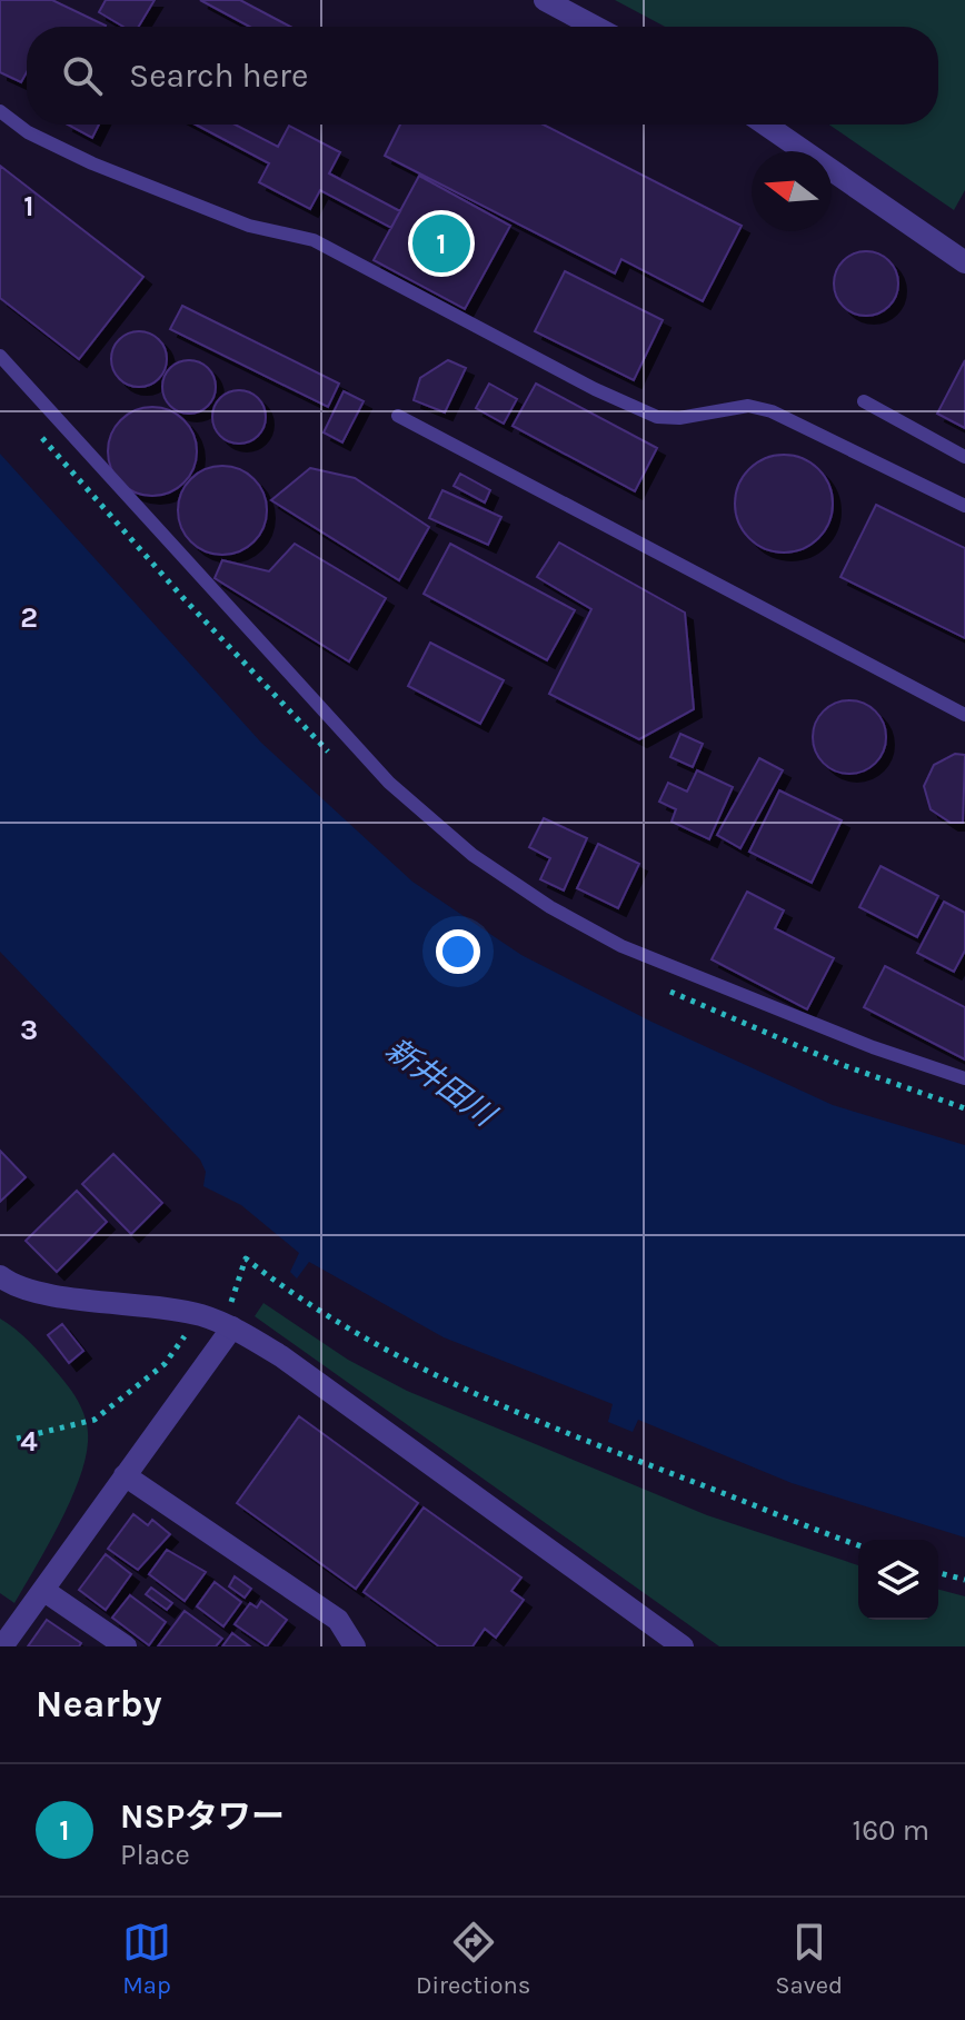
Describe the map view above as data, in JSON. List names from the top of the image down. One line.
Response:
{"water":["新井田川"],"north":"left","page":{"search":"Search here","pins":"1","heading":"Nearby","list":[{"mark":"1","name":"NSPタワー","note":"Place","value":"160 m"}],"nav":["Map","Directions","Saved"]},"grid":{"rows":["1","2","3","4"]}}
